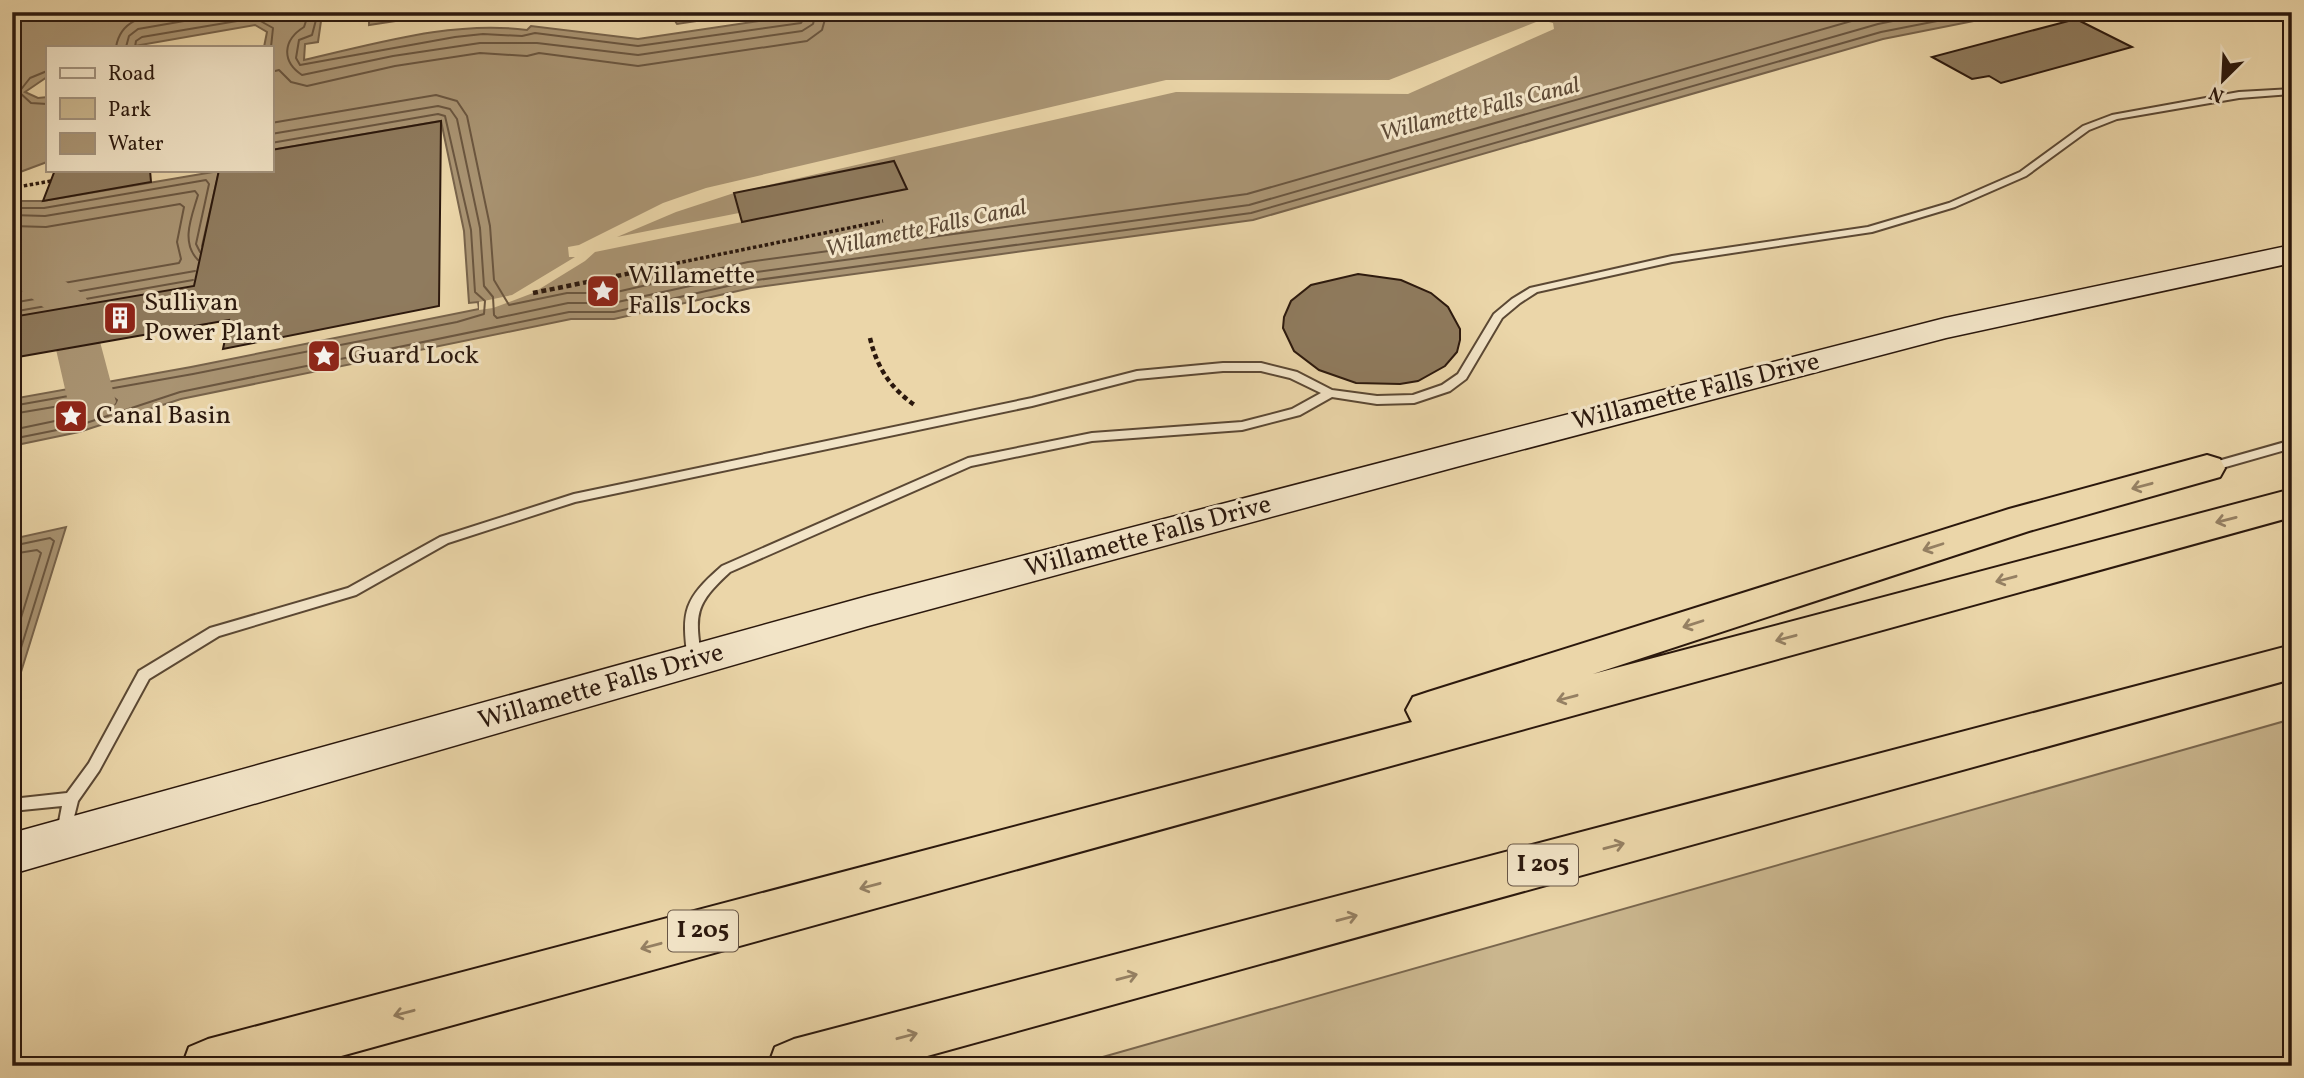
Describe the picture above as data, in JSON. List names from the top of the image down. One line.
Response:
{"streets":{"highway":["I 205"],"street":["Willamette Falls Drive"]},"water":["Willamette Falls Canal"],"places":{"place":["Willamette Falls Locks","Guard Lock","Canal Basin"],"building":["Sullivan Power Plant"]},"legend":["Road","Park","Water"],"north":"bottom left"}
